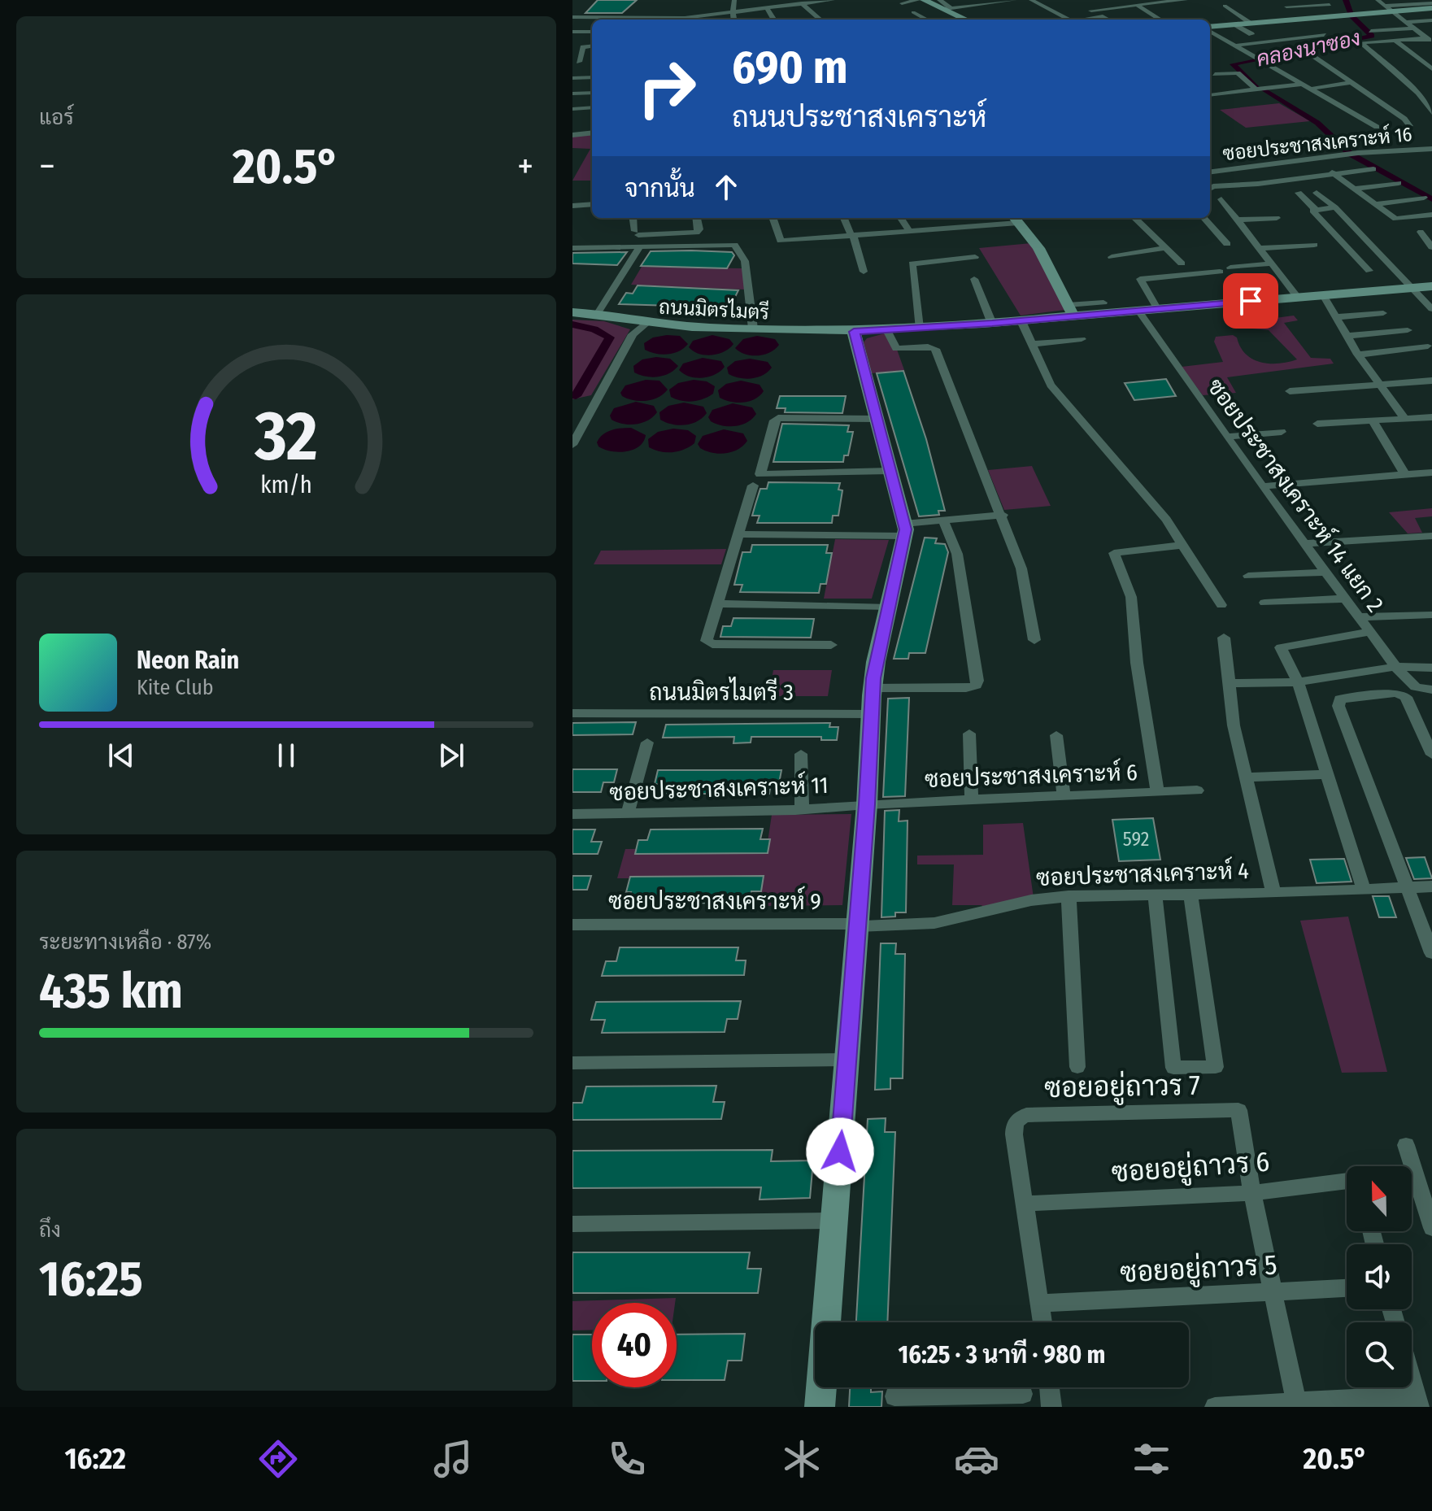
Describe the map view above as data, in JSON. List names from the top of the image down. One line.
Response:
{"streets":{"street":["ซอยประชาสงเคราะห์ 16","ถนนมิตรไมตรี","ซอยประชาสงเคราะห์ 14 แยก 2","ถนนมิตรไมตรี 3","ซอยประชาสงเคราะห์ 6","ซอยประชาสงเคราะห์ 11","ซอยประชาสงเคราะห์ 4","ซอยประชาสงเคราะห์ 9","ซอยอยู่ถาวร 7","ซอยอยู่ถาวร 6","ซอยอยู่ถาวร 5"]},"crossings":[["ถนนมิตรไมตรี","ซอยประชาสงเคราะห์ 14 แยก 2"],["ซอยประชาสงเคราะห์ 6","ซอยประชาสงเคราะห์ 11"],["ซอยประชาสงเคราะห์ 4","ซอยประชาสงเคราะห์ 9"],["ซอยอยู่ถาวร 7","ซอยอยู่ถาวร 6"]],"water":["คลองนาซอง"],"house_numbers":["592"],"north":"top","page":{"tile":["แอร์",["ระยะทางเหลือ · 87%","435 km"],["ถึง","16:25"]],"turn":["690 m","ถนนประชาสงเคราะห์"],"heat":["−","20.5°","+"],"then":"จากนั้น","song":["Neon Rain","Kite Club"],"limit":"40","trip":"16:25 · 3 นาที · 980 m","tabs":["16:22","20.5°"],"gauge":["32","km/h"]}}
